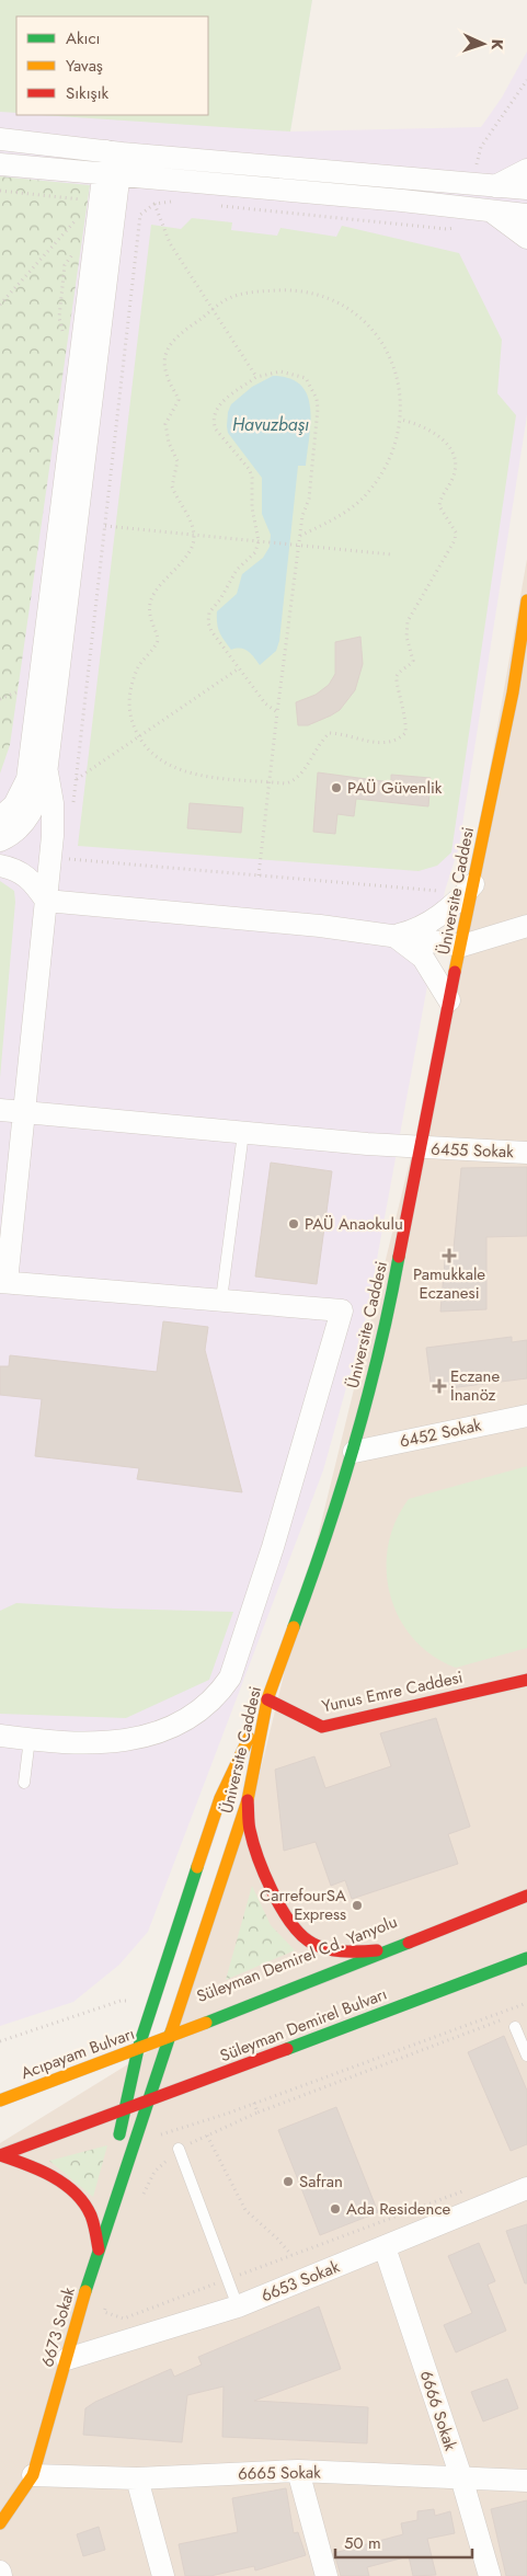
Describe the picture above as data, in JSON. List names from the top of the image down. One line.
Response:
{"streets":{"main road":["Üniversite Caddesi","Yunus Emre Caddesi","Süleyman Demirel Bulvarı","Acıpayam Bulvarı","6673 Sokak"],"street":["6455 Sokak","6452 Sokak","6653 Sokak","6666 Sokak","6665 Sokak"]},"crossings":[["Üniversite Caddesi","6455 Sokak"],["Üniversite Caddesi","6452 Sokak"],["Üniversite Caddesi","Yunus Emre Caddesi"],["Üniversite Caddesi","Süleyman Demirel Bulvarı"],["Üniversite Caddesi","Acıpayam Bulvarı"],["Üniversite Caddesi","6673 Sokak"],["Süleyman Demirel Bulvarı","6673 Sokak"],["6653 Sokak","6673 Sokak"],["6653 Sokak","6666 Sokak"],["6673 Sokak","6665 Sokak"],["6666 Sokak","6665 Sokak"]],"water":["Havuzbaşı"],"places":{"other":["PAÜ Güvenlik","PAÜ Anaokulu","CarrefourSA Express","Safran","Ada Residence"],"health":["Pamukkale Eczanesi","Eczane İnanöz"]},"legend":["Akıcı","Yavaş","Sıkışık"],"scale_bar":"50 m","north":"right"}
